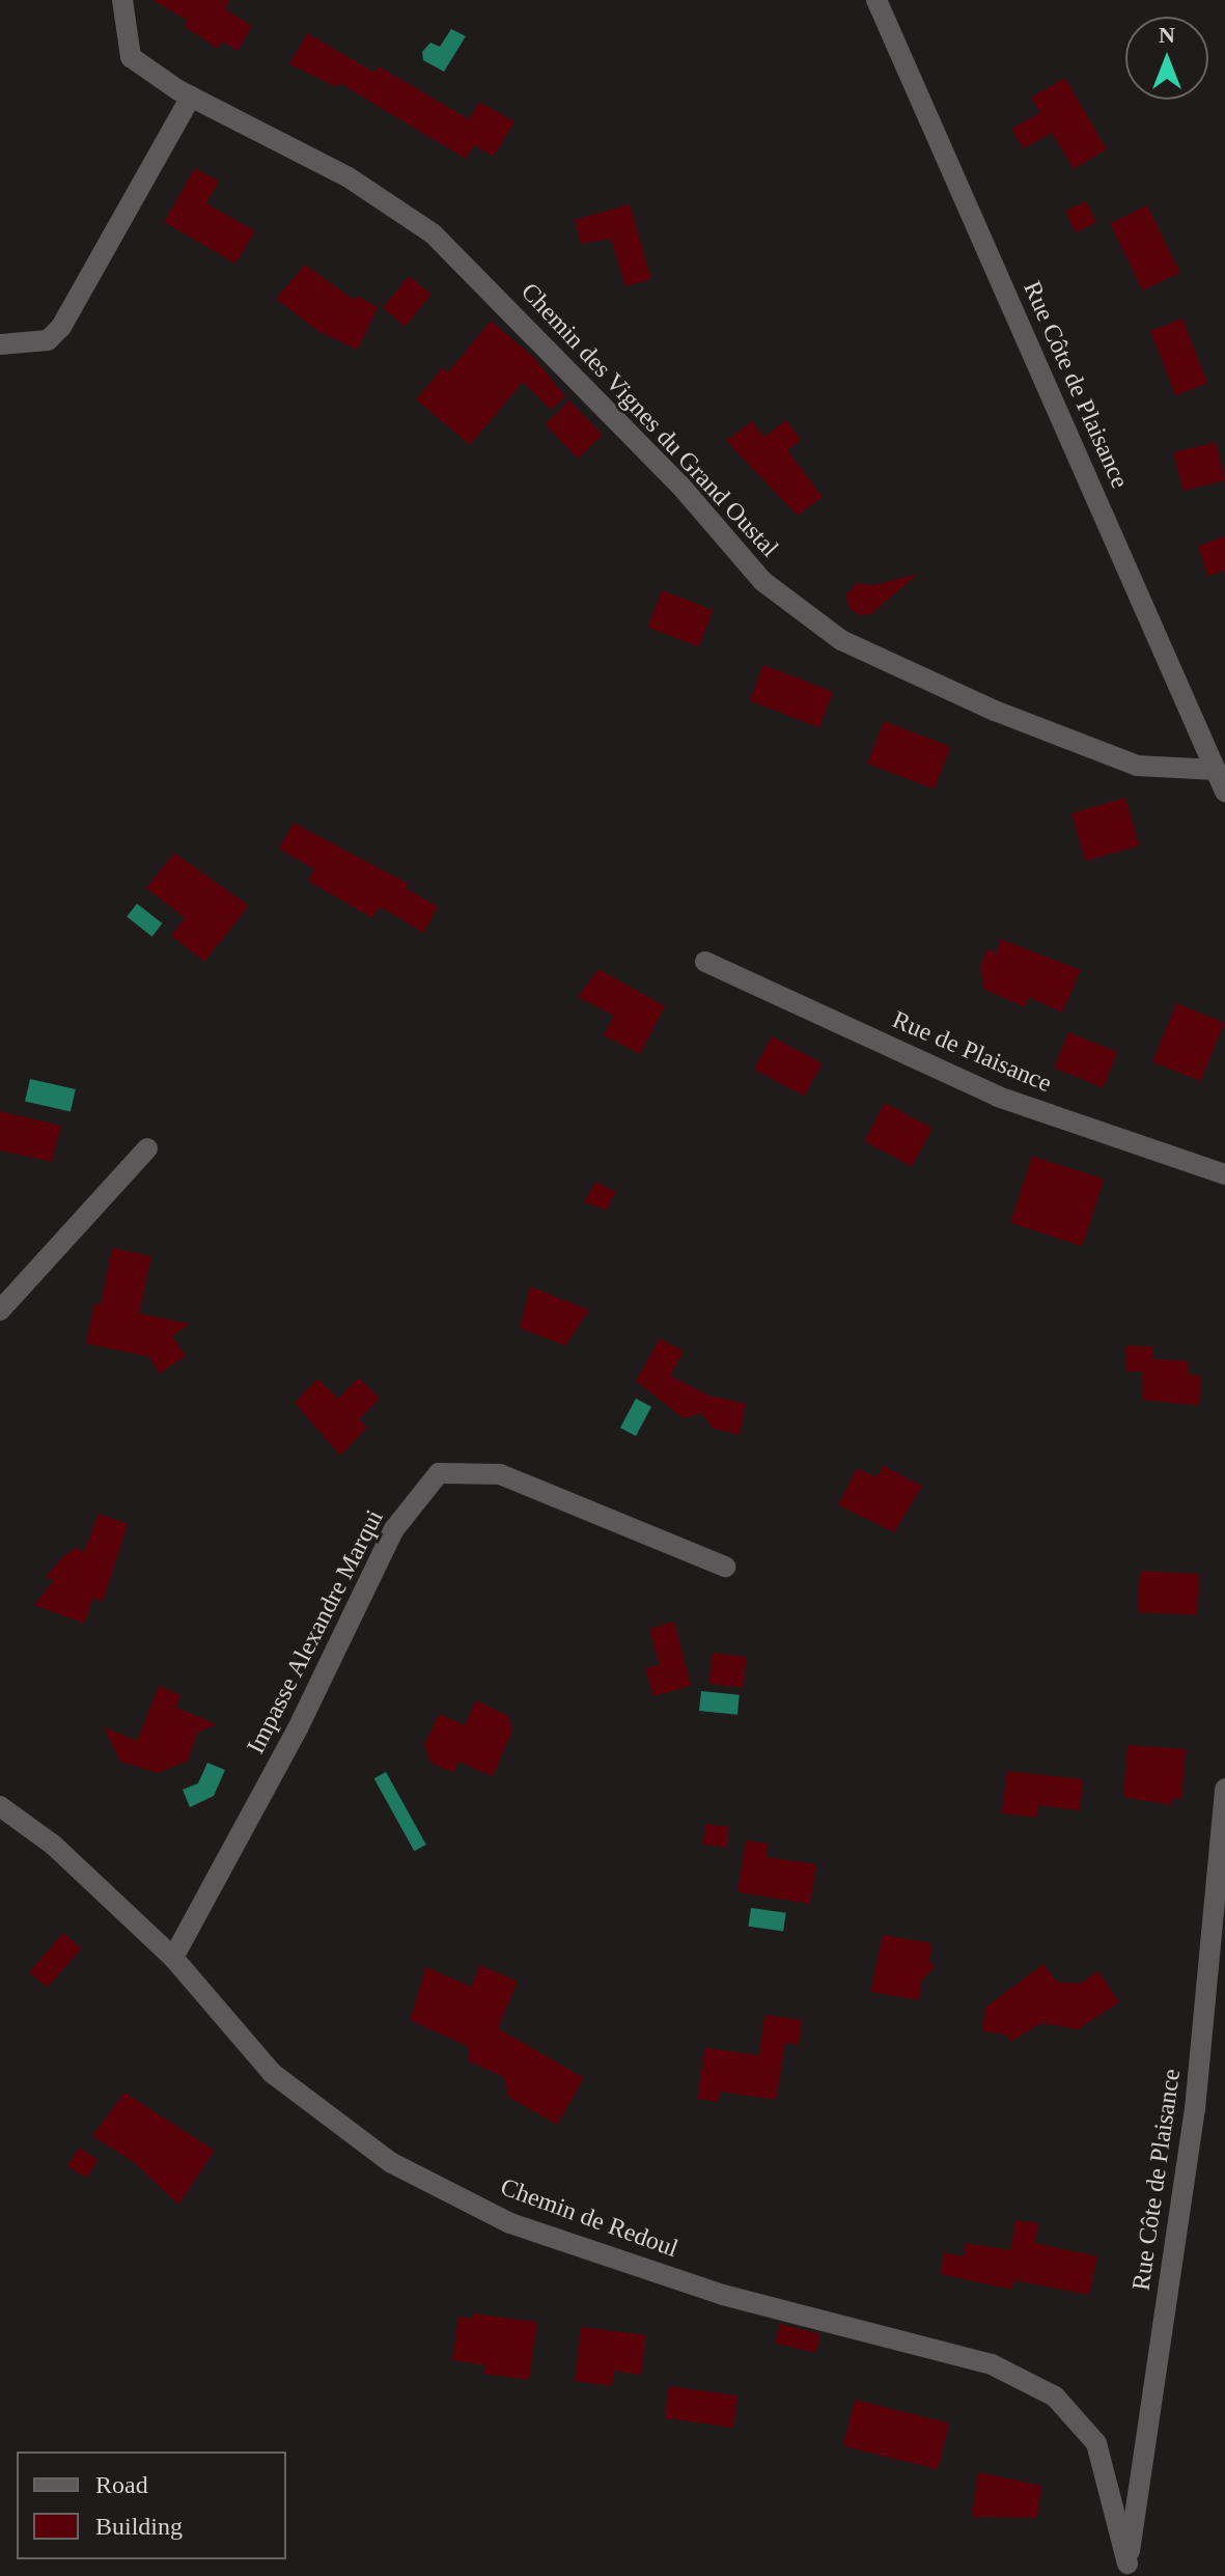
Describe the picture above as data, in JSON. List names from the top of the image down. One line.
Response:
{"streets":{"street":["Rue Côte de Plaisance","Chemin des Vignes du Grand Oustal","Rue de Plaisance","Impasse Alexandre Marqui","Chemin de Redoul"]},"crossings":[["Rue Côte de Plaisance","Chemin des Vignes du Grand Oustal"],["Rue Côte de Plaisance","Chemin de Redoul"],["Impasse Alexandre Marqui","Chemin de Redoul"]],"legend":["Road","Building"],"north":"top"}
